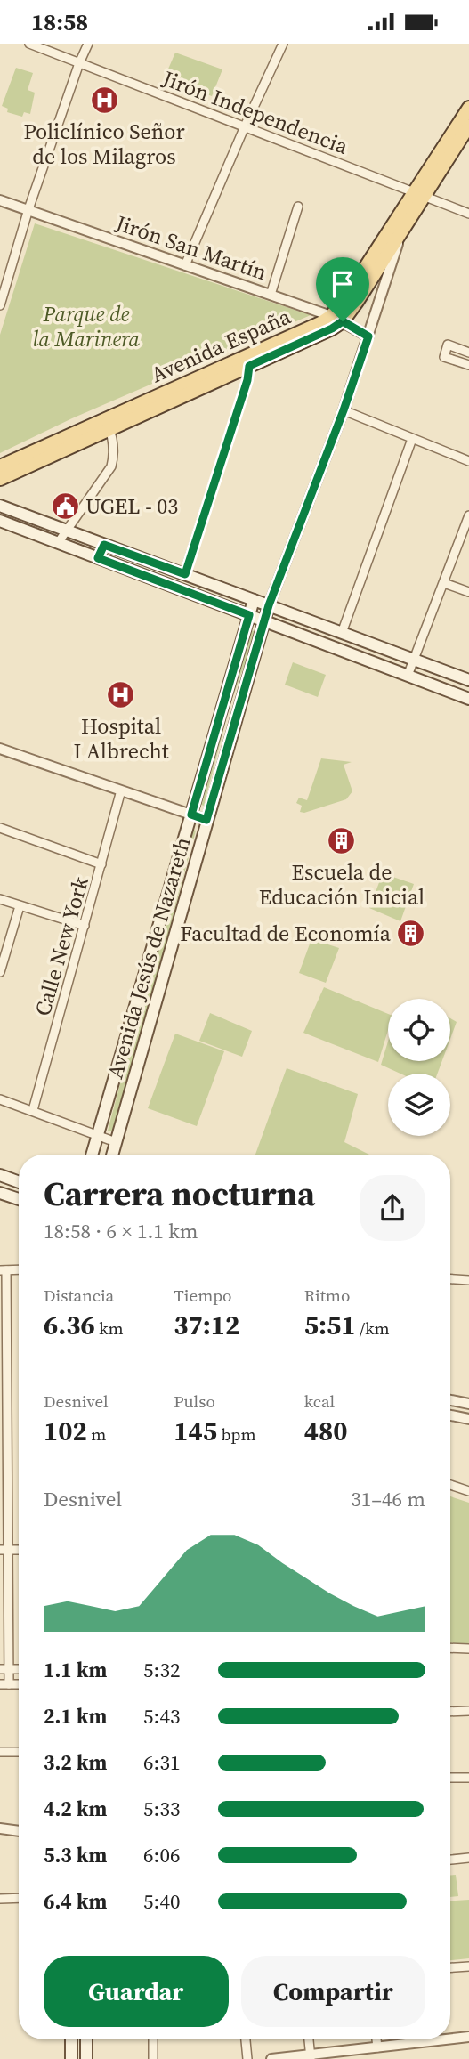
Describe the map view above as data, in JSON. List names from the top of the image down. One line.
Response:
{"streets":{"main road":["Avenida España","Avenida Jesús de Nazareth"],"street":["Jirón Independencia","Jirón San Martín","Calle New York"]},"crossings":[["Jirón Independencia","Avenida España"],["Jirón San Martín","Avenida España"],["Jirón San Martín","Avenida Jesús de Nazareth"],["Avenida España","Avenida Jesús de Nazareth"]],"parks":["Parque de la Marinera"],"places":{"hospital":["Policlínico Señor de los Milagros","Hospital I Albrecht"],"public building":["UGEL - 03"],"building":["Escuela de Educación Inicial","Facultad de Economía"]},"page":{"status":"18:58","heading":["Carrera nocturna","18:58 · 6 × 1.1 km"],"stats":[["Distancia","6.36 km"],["Tiempo","37:12"],["Ritmo","5:51 /km"],["Desnivel","102 m"],["Pulso","145 bpm"],["kcal","480"]],"chart":["Desnivel","31–46 m"],"list":[{"name":"1.1 km","note":"5:32"},{"name":"2.1 km","note":"5:43"},{"name":"3.2 km","note":"6:31"},{"name":"4.2 km","note":"5:33"},{"name":"5.3 km","note":"6:06"},{"name":"6.4 km","note":"5:40"}],"buttons":["Guardar","Compartir"]}}
